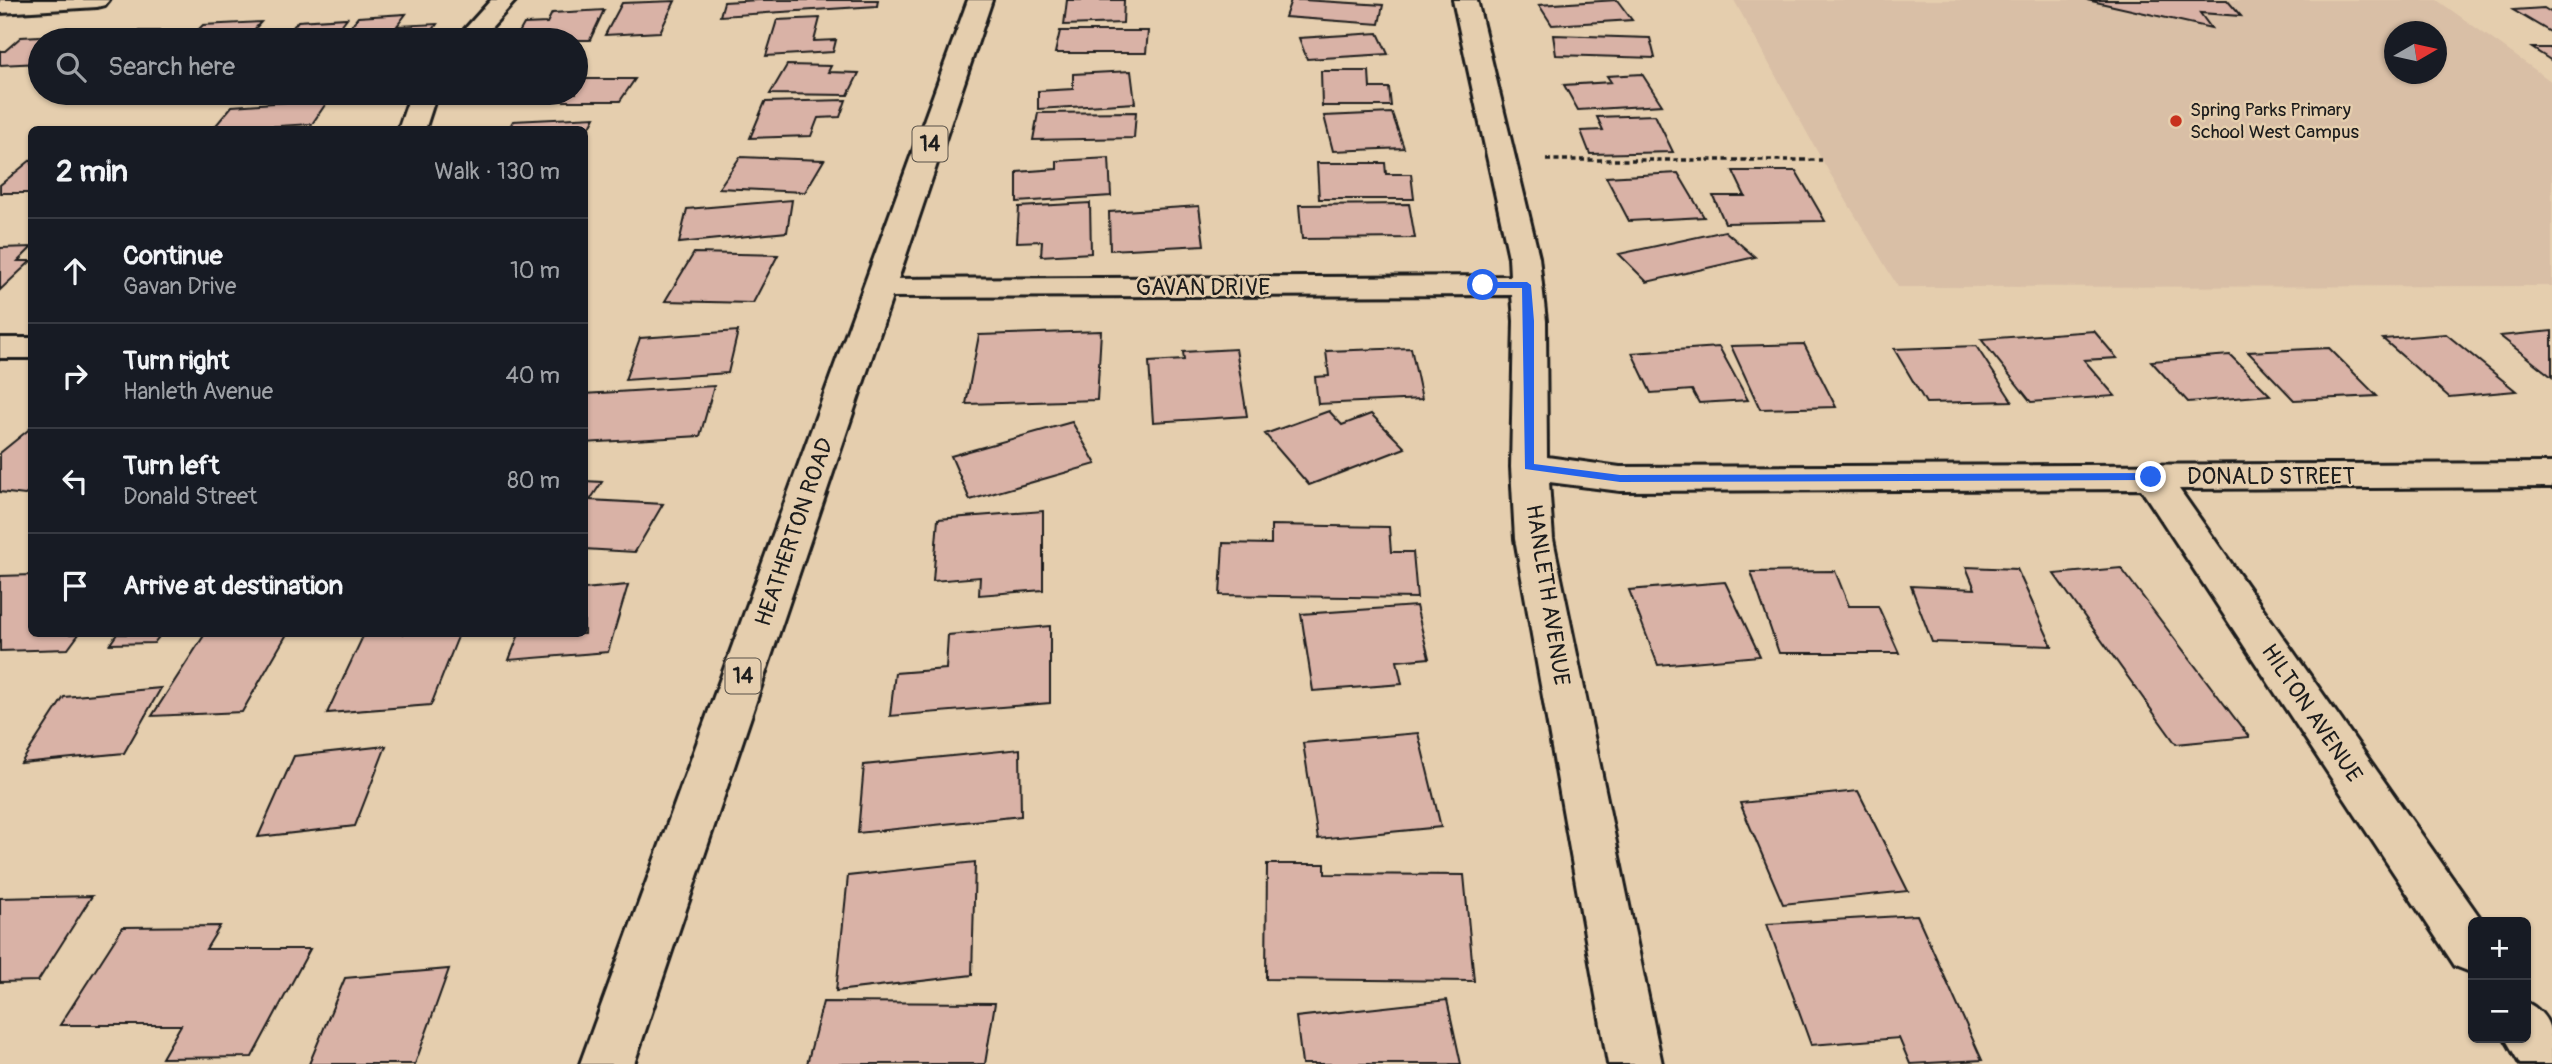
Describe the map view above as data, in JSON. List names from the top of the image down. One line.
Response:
{"streets":{"street":["14","GAVAN DRIVE","DONALD STREET","HEATHERTON ROAD","HANLETH AVENUE","HILTON AVENUE"]},"crossings":[["GAVAN DRIVE","HEATHERTON ROAD"],["GAVAN DRIVE","HANLETH AVENUE"],["DONALD STREET","HANLETH AVENUE"],["DONALD STREET","HILTON AVENUE"]],"places":["Spring Parks Primary School West Campus"],"north":"right","page":{"search":"Search here","heading":["2 min","Walk · 130 m"],"list":[["Continue","Gavan Drive","10 m"],["Turn right","Hanleth Avenue","40 m"],["Turn left","Donald Street","80 m"],"Arrive at destination"],"map_buttons":["+","−"]}}
